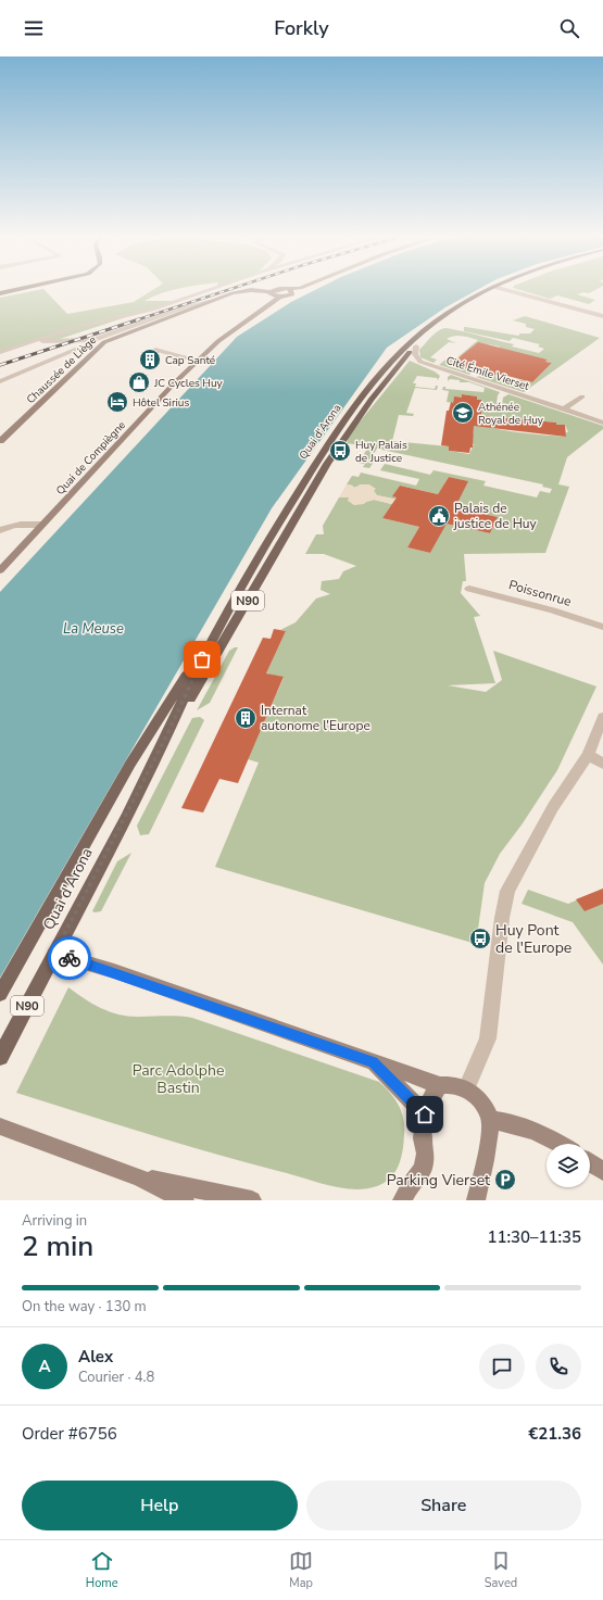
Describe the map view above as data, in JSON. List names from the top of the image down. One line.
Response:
{"streets":{"main road":["Chaussée de Liège","Quai d'Arona","Quai de Compiègne","N90"],"street":["Cité Émile Vierset","Poissonrue"]},"crossings":[["Cité Émile Vierset","Quai d'Arona"]],"water":["La Meuse"],"parks":["Parc Adolphe Bastin"],"places":{"building":["Cap Santé","Internat autonome l'Europe"],"shop":["JC Cycles Huy"],"hotel":["Hôtel Sirius"],"school or university":["Athénée Royal de Huy"],"bus stop":["Huy Palais de Justice","Huy Pont de l'Europe"],"public building":["Palais de justice de Huy"],"parking":["Parking Vierset"]},"page":{"header":"Forkly","heading":["2 min","Arriving in","11:30–11:35"],"panel":["Alex","Courier · 4.8","Order #6756","€21.36"],"bar":"On the way · 130 m","round":"A","buttons":["Help","Share"],"tabs":["Home","Map","Saved"]}}
